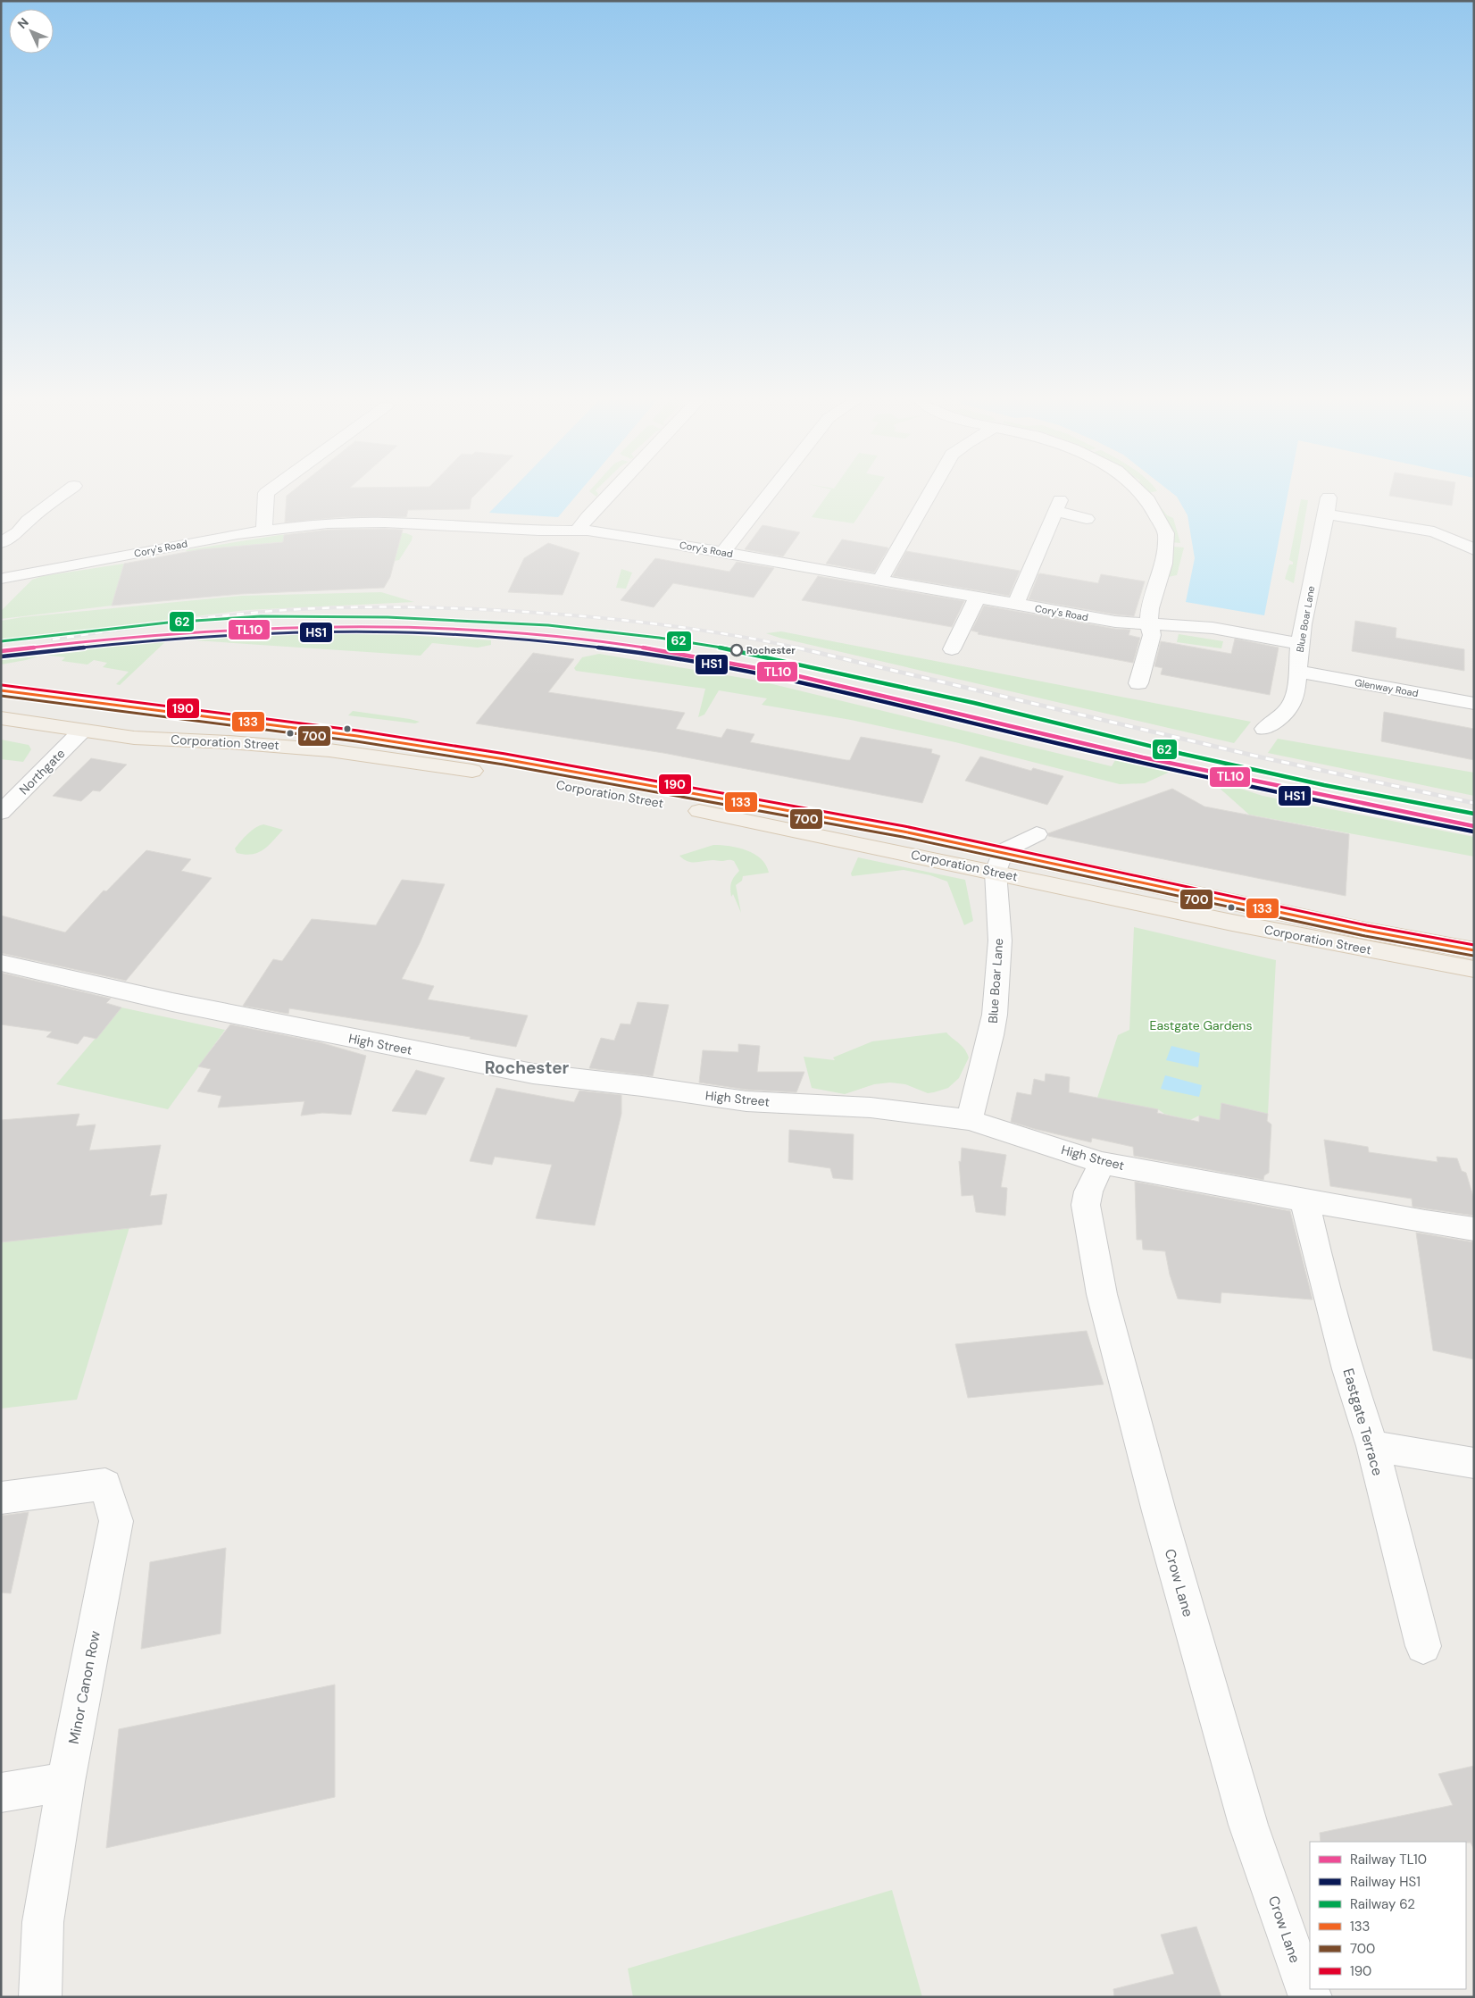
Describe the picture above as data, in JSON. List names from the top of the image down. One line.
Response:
{"streets":{"main road":["Corporation Street"],"street":["Cory's Road","Blue Boar Lane","Glenway Road","Northgate","High Street","Eastgate Terrace","Crow Lane","Minor Canon Row"]},"crossings":[["Cory's Road","Blue Boar Lane"],["Blue Boar Lane","Glenway Road"],["Blue Boar Lane","Corporation Street"],["Blue Boar Lane","High Street"],["Corporation Street","Northgate"],["High Street","Eastgate Terrace"],["High Street","Crow Lane"]],"districts":["Rochester"],"parks":["Eastgate Gardens"],"places":["Rochester"],"lines":["rail line 62","rail line TL10","rail line HS1","transit line 190","transit line 133","transit line 700"],"legend":["Railway TL10","Railway HS1","Railway 62","133","700","190"],"north":"top left"}
